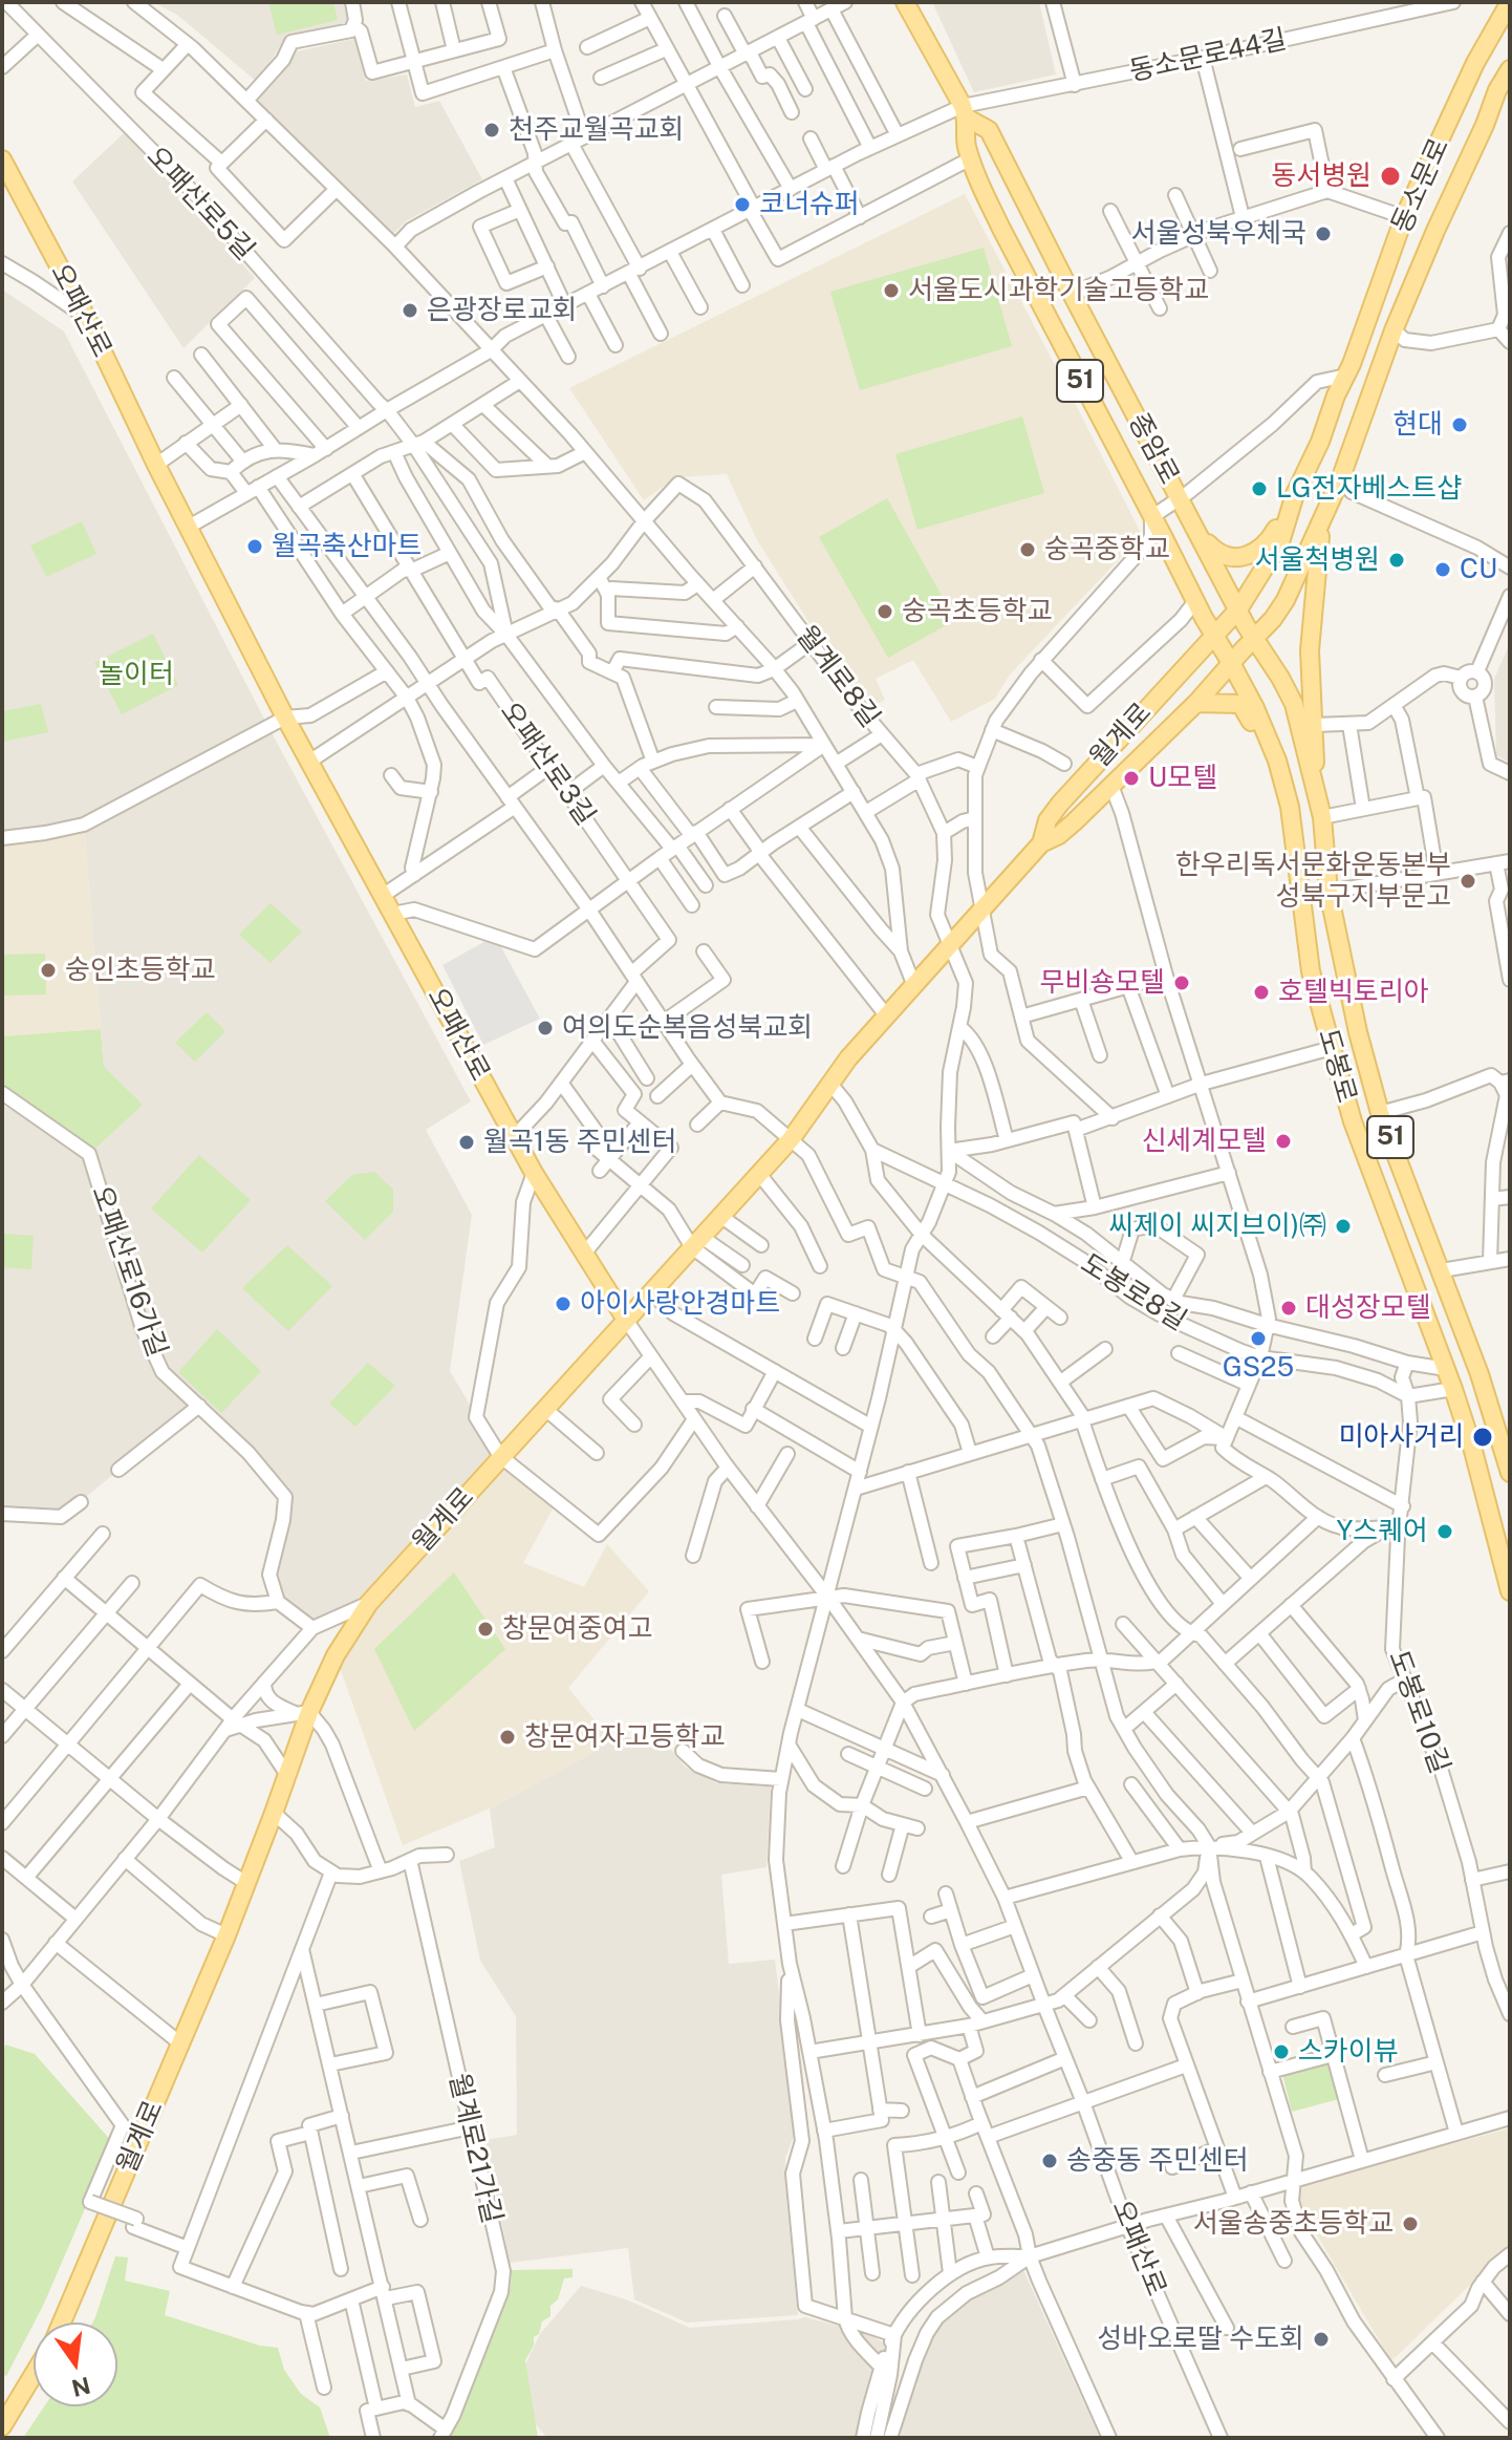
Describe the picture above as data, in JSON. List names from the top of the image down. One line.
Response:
{"streets":{"main road":["동소문로","오패산로","51","종암로","월계로","도봉로"],"street":["동소문로44길","오패산로5길","월계로8길","오패산로3길","오패산로16가길","도봉로8길","도봉로10길","월계로21가길"]},"crossings":[["동소문로44길","오패산로5길"],["동소문로44길","오패산로"],["동소문로44길","종암로"],["동소문로","종암로"],["동소문로","월계로"],["동소문로","도봉로"],["오패산로","월계로8길"],["오패산로","월계로"],["종암로","월계로"],["종암로","도봉로"],["월계로8길","월계로"],["월계로8길","도봉로8길"],["월계로","도봉로"],["도봉로8길","도봉로10길"]],"parks":["놀이터"],"places":["천주교월곡교회","동서병원","코너슈퍼","서울성북우체국","서울도시과학기술고등학교","은광장로교회","현대","LG전자베스트샵","월곡축산마트","숭곡중학교","서울척병원","CU","숭곡초등학교","U모텔","한우리독서문화운동본부 성북구지부문고","숭인초등학교","무비숑모텔","호텔빅토리아","여의도순복음성북교회","신세계모텔","월곡1동 주민센터","씨제이 씨지브이)㈜","아이사랑안경마트","대성장모텔","GS25","미아사거리","Y스퀘어","창문여중여고","창문여자고등학교","스카이뷰","송중동 주민센터","서울송중초등학교","성바오로딸 수도회"],"north":"bottom"}
